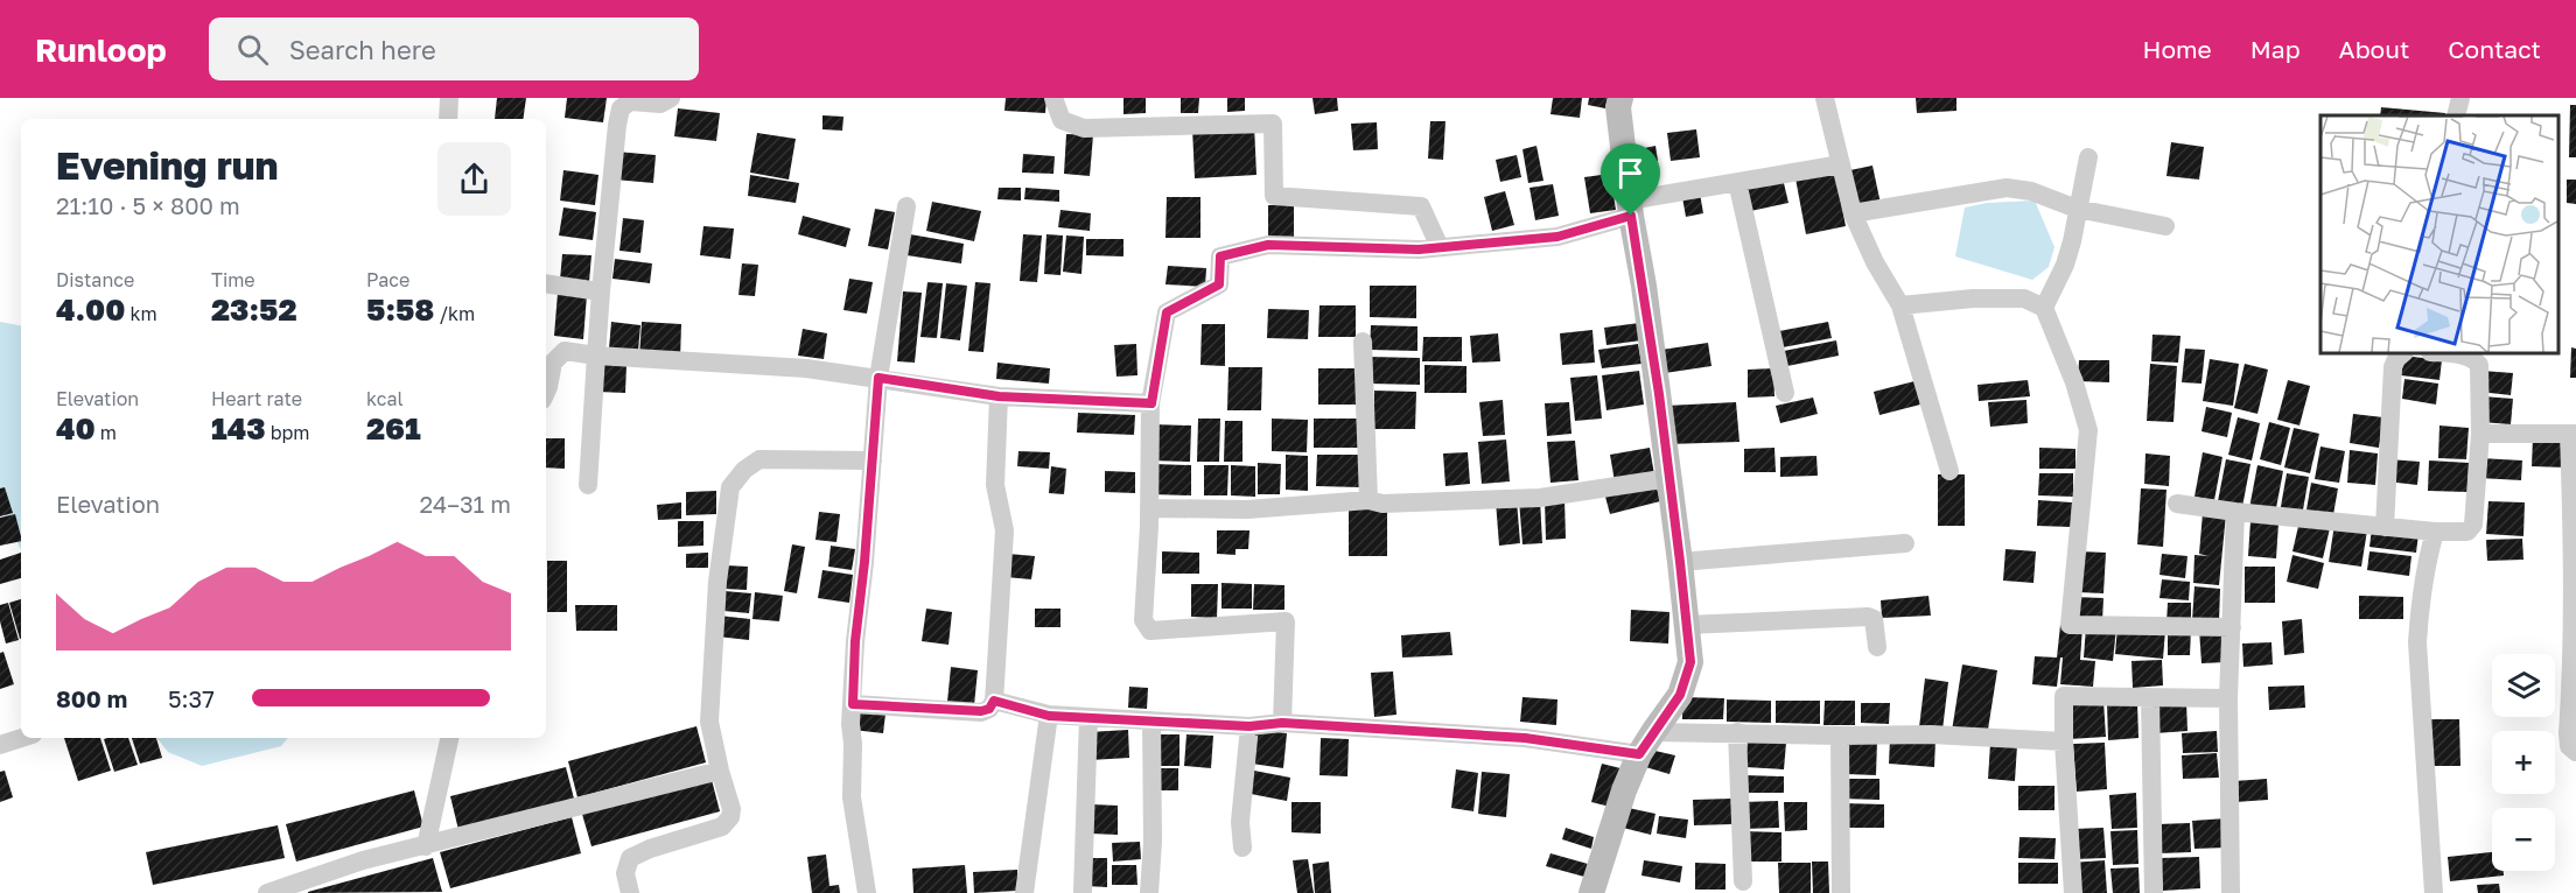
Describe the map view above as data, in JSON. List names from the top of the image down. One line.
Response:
{"page":{"header":"Runloop","search":"Search here","nav":["Home","Map","About","Contact"],"heading":["Evening run","21:10 · 5 × 800 m"],"stats":[["Distance","4.00 km"],["Time","23:52"],["Pace","5:58 /km"],["Elevation","40 m"],["Heart rate","143 bpm"],["kcal","261"]],"chart":["Elevation","24–31 m"],"map_buttons":["+","−"],"list":[{"name":"800 m","note":"5:37"}]}}
